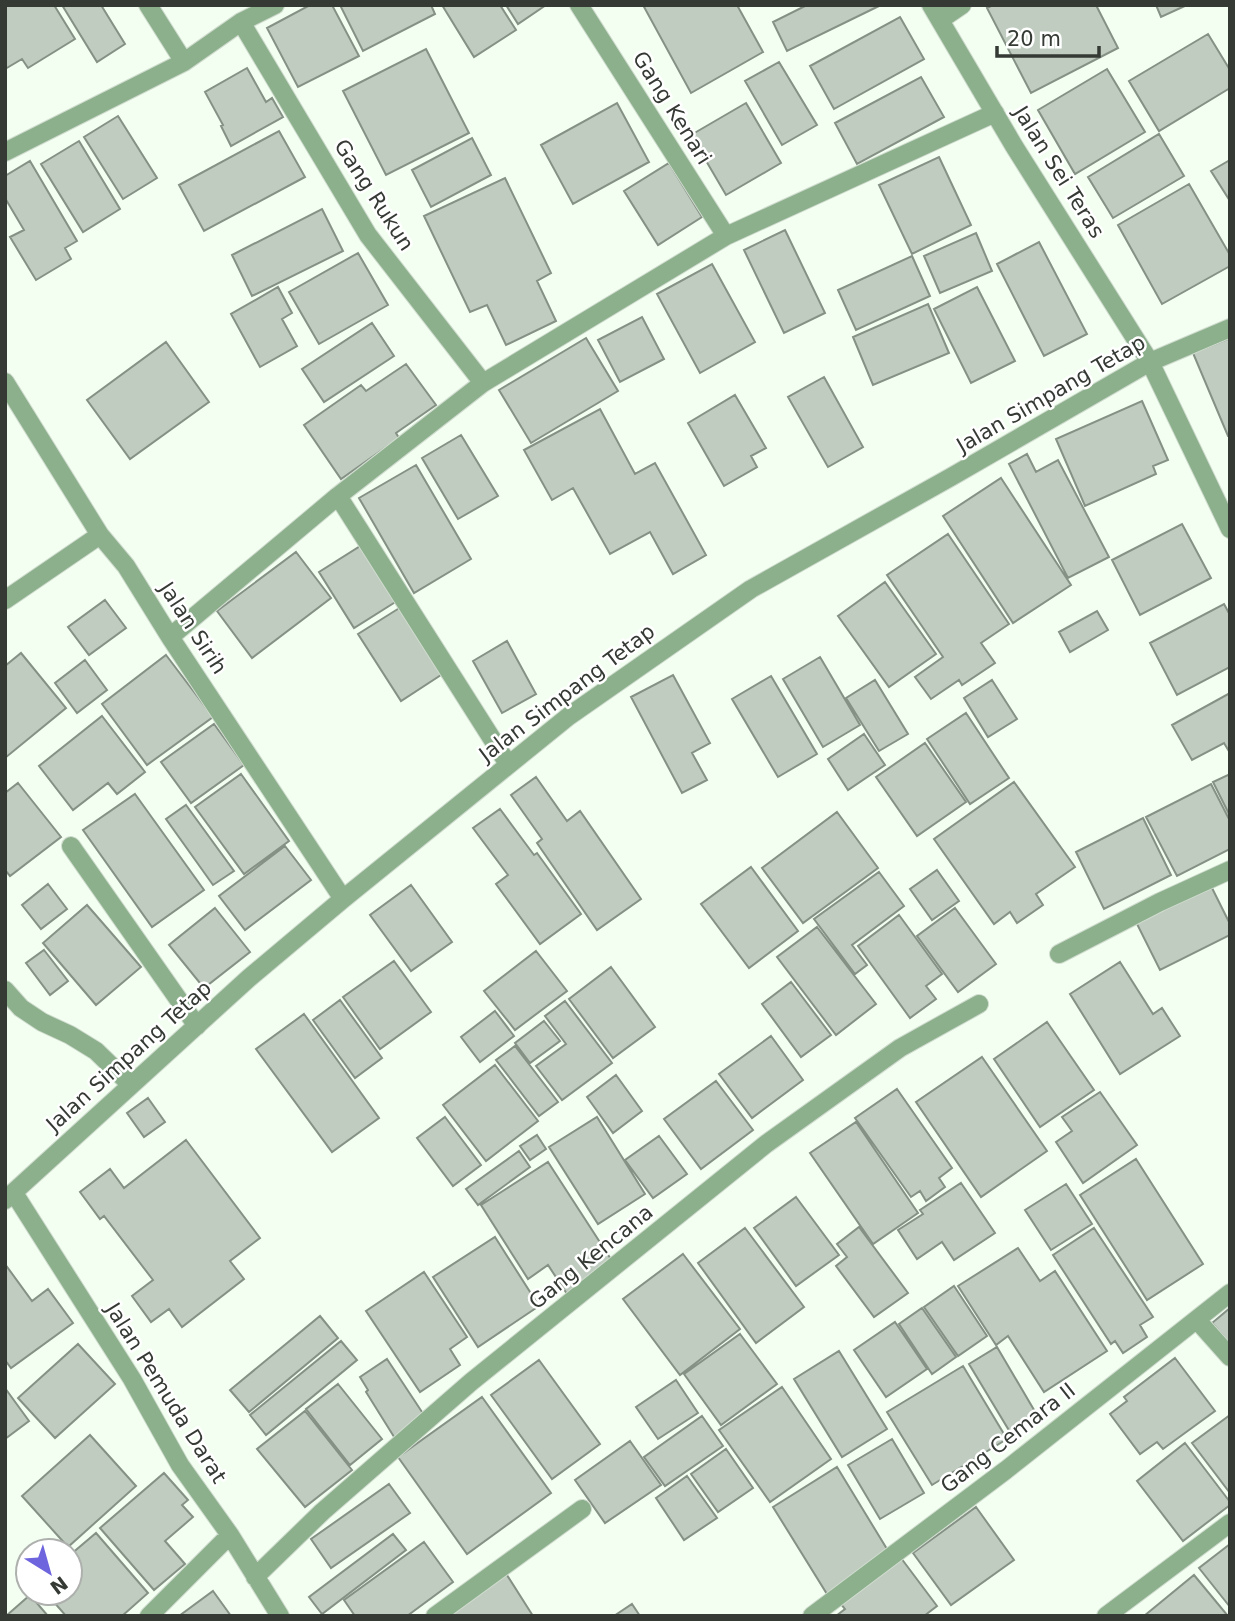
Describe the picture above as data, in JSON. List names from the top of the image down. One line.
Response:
{"streets":{"street":["Gang Kenari","Jalan Sei Teras","Gang Rukun","Jalan Simpang Tetap","Jalan Sirih","Gang Kencana","Jalan Pemuda Darat","Gang Cemara II"]},"crossings":[["Jalan Sei Teras","Jalan Simpang Tetap"],["Jalan Simpang Tetap","Jalan Sirih"],["Jalan Simpang Tetap","Jalan Pemuda Darat"],["Gang Kencana","Jalan Pemuda Darat"]],"scale_bar":"20 m","north":"bottom right"}
